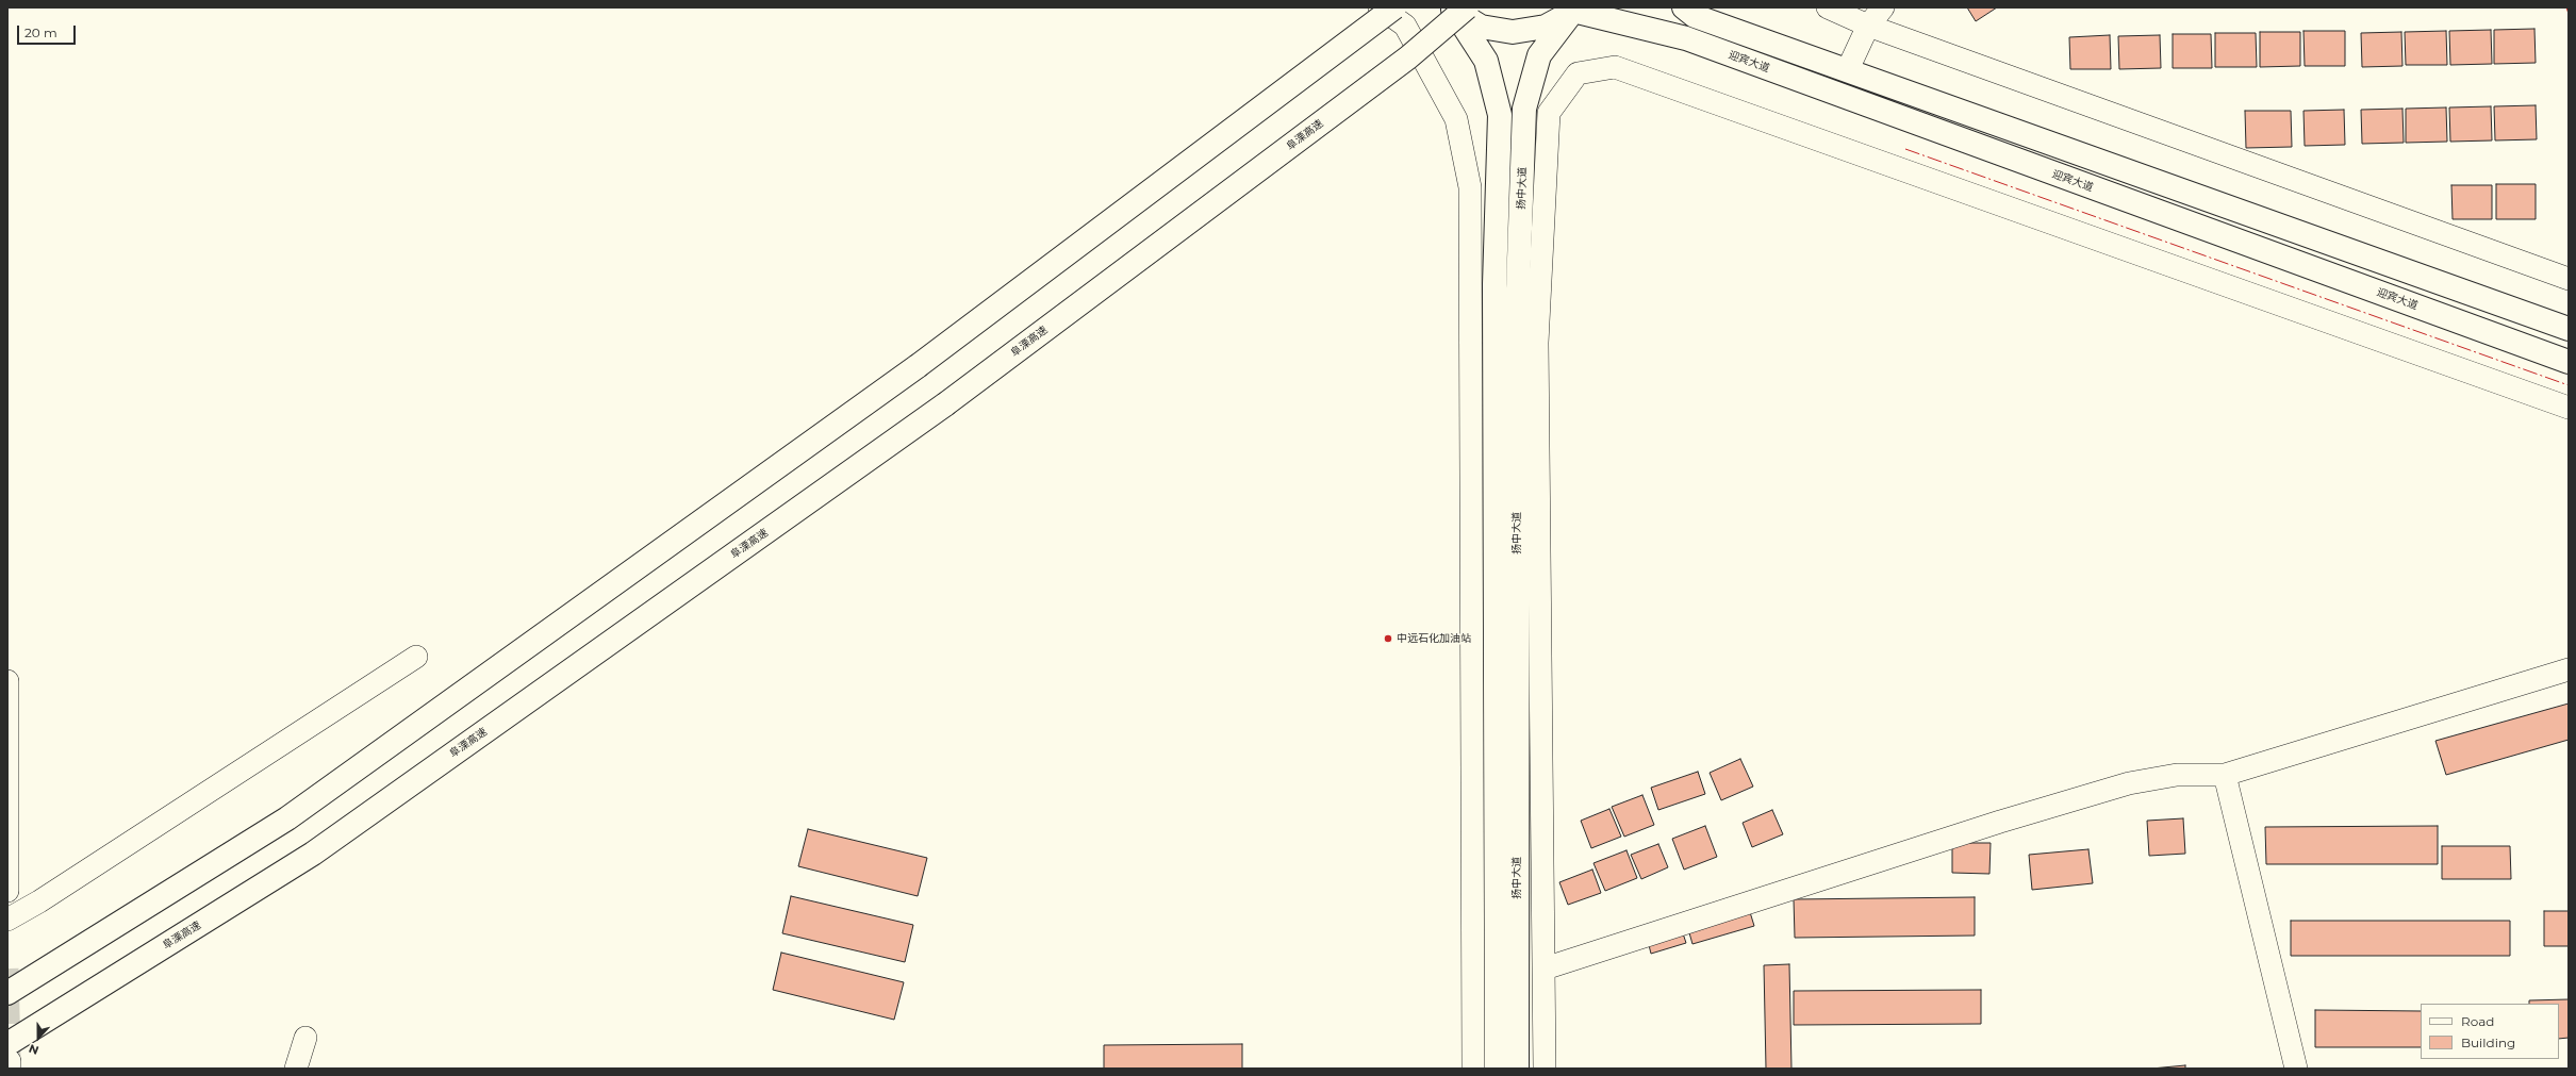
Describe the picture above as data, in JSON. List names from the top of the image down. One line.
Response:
{"streets":{"main road":["迎宾大道","阜溧高速","扬中大道"]},"crossings":[["迎宾大道","扬中大道"],["阜溧高速","扬中大道"]],"places":["中远石化加油站"],"legend":["Road","Building"],"scale_bar":"20 m","north":"bottom"}
